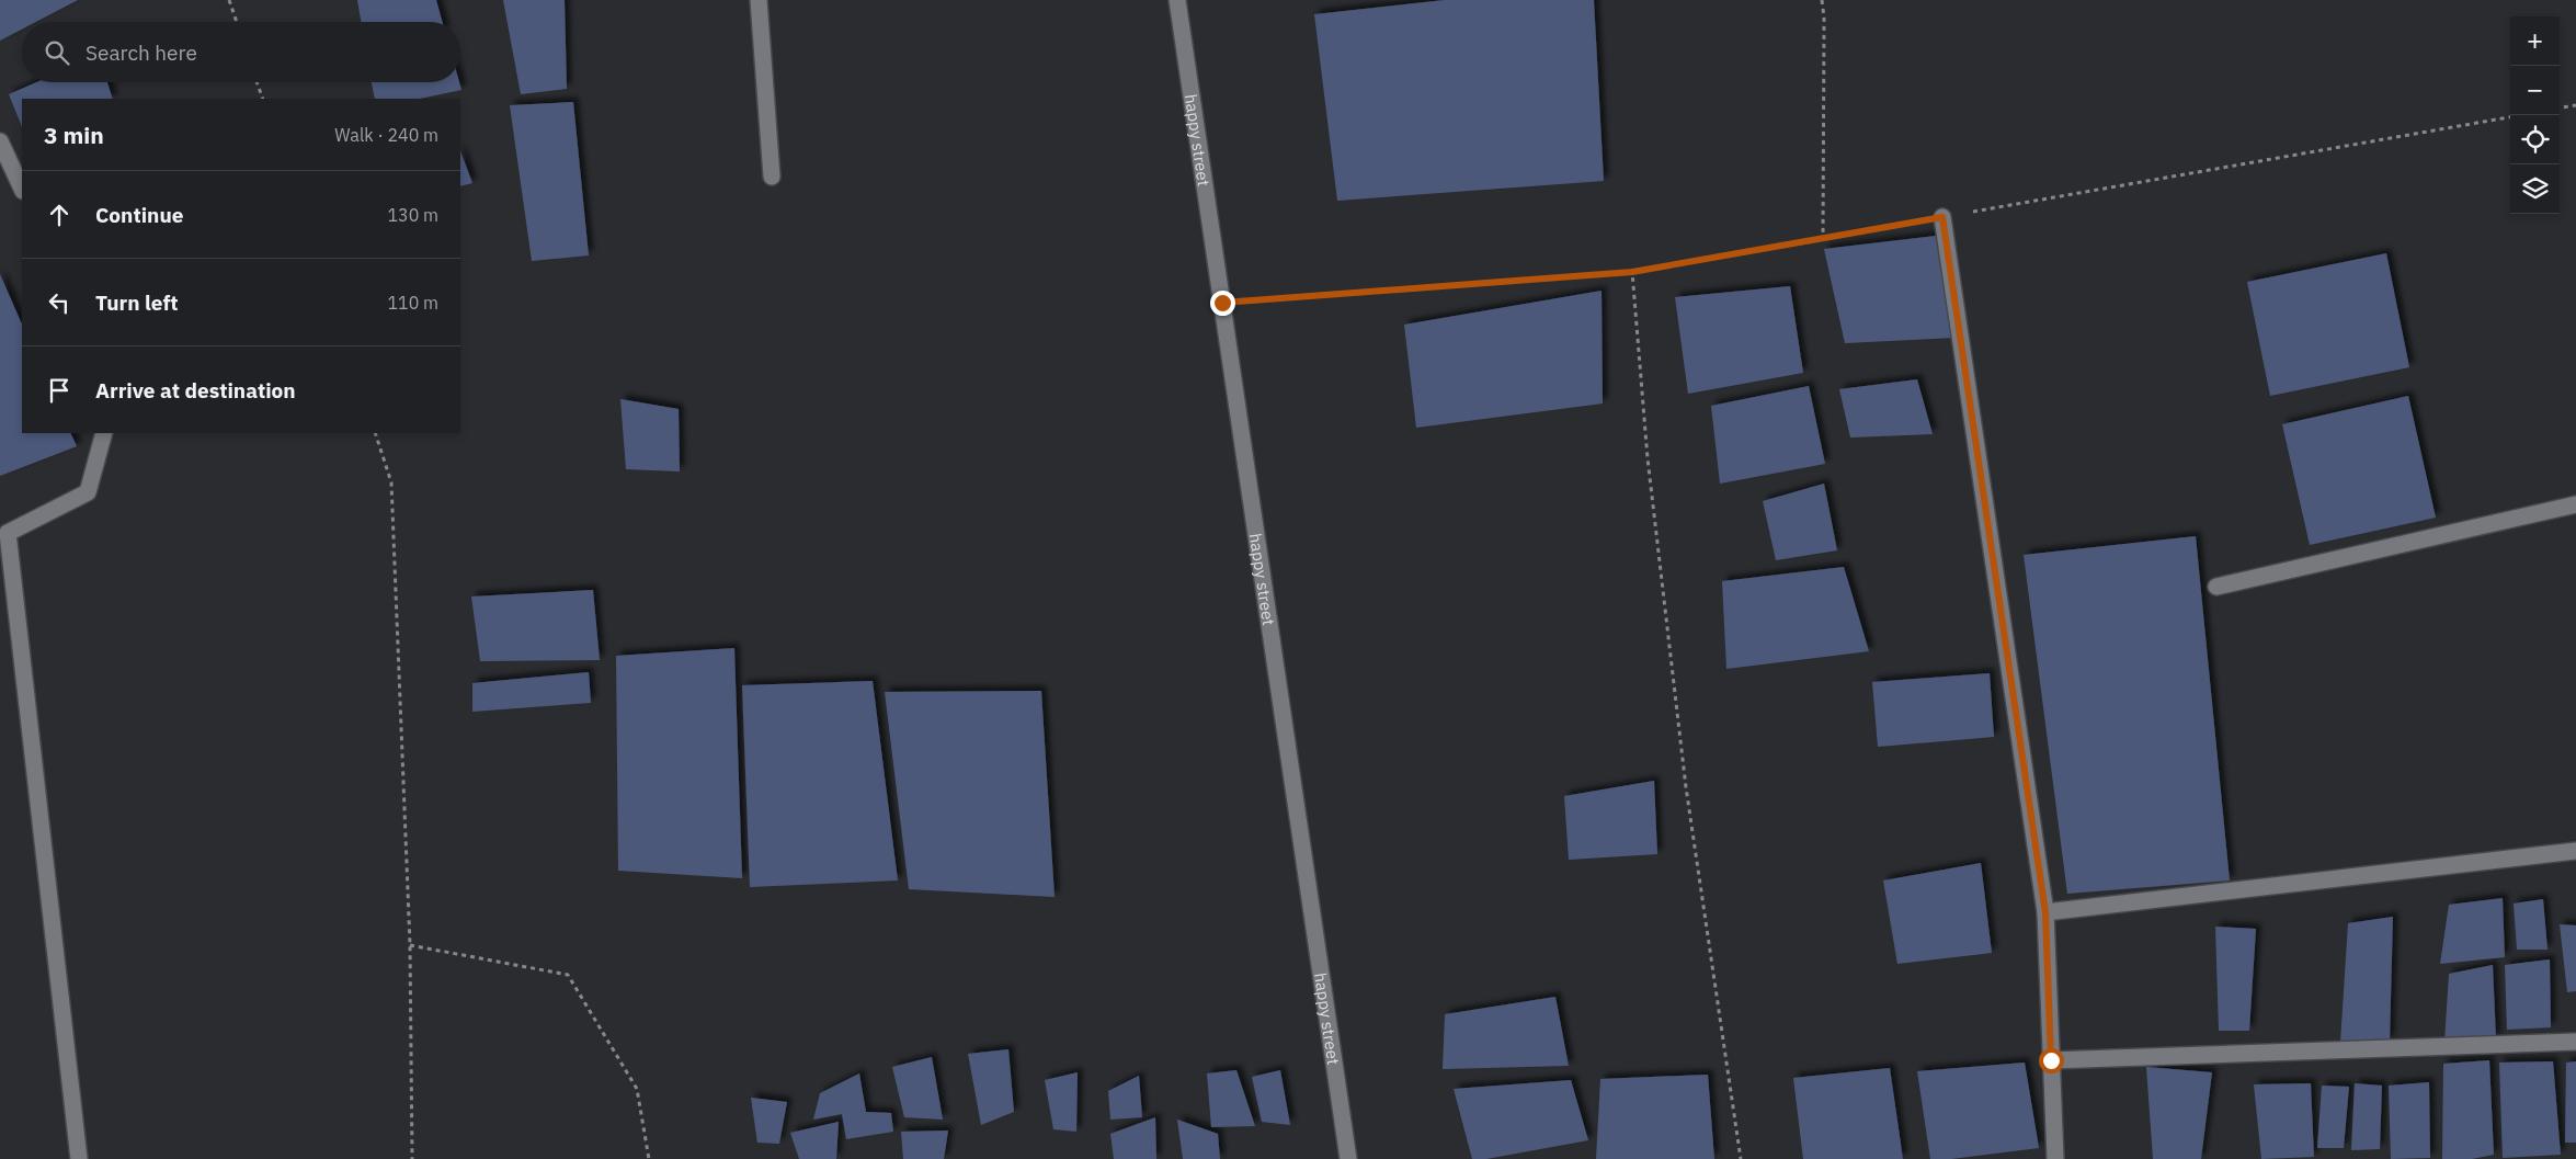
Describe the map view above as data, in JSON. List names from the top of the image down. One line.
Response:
{"streets":{"street":["happy street"]},"page":{"map_buttons":["+","−"],"search":"Search here","heading":["3 min","Walk · 240 m"],"list":[["Continue","130 m"],["Turn left","110 m"],"Arrive at destination"]}}
